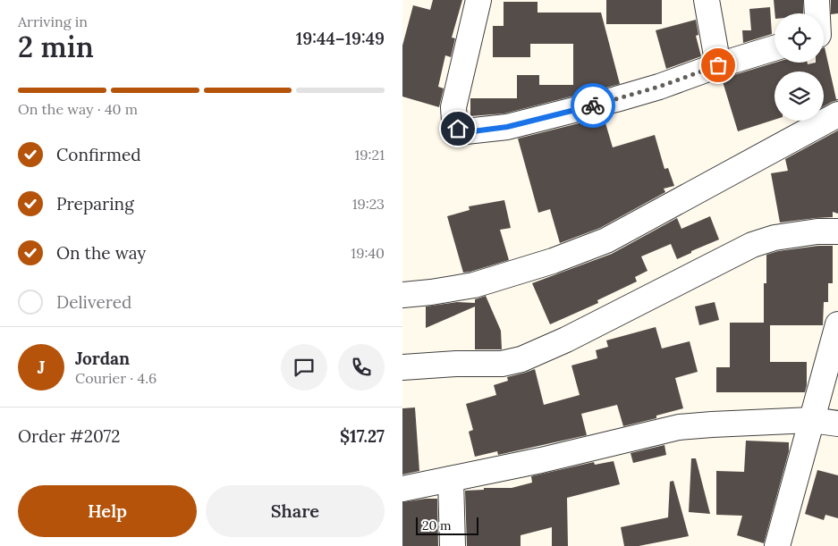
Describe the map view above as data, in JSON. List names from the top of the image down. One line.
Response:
{"scale_bar":"20 m","page":{"heading":["2 min","Arriving in","19:44–19:49"],"panel":["Jordan","Courier · 4.6","Order #2072","$17.27"],"bar":"On the way · 40 m","list":[["Confirmed","19:21"],["Preparing","19:23"],["On the way","19:40"],"Delivered"],"round":"J","buttons":["Help","Share"],"scale":"20 m"}}
